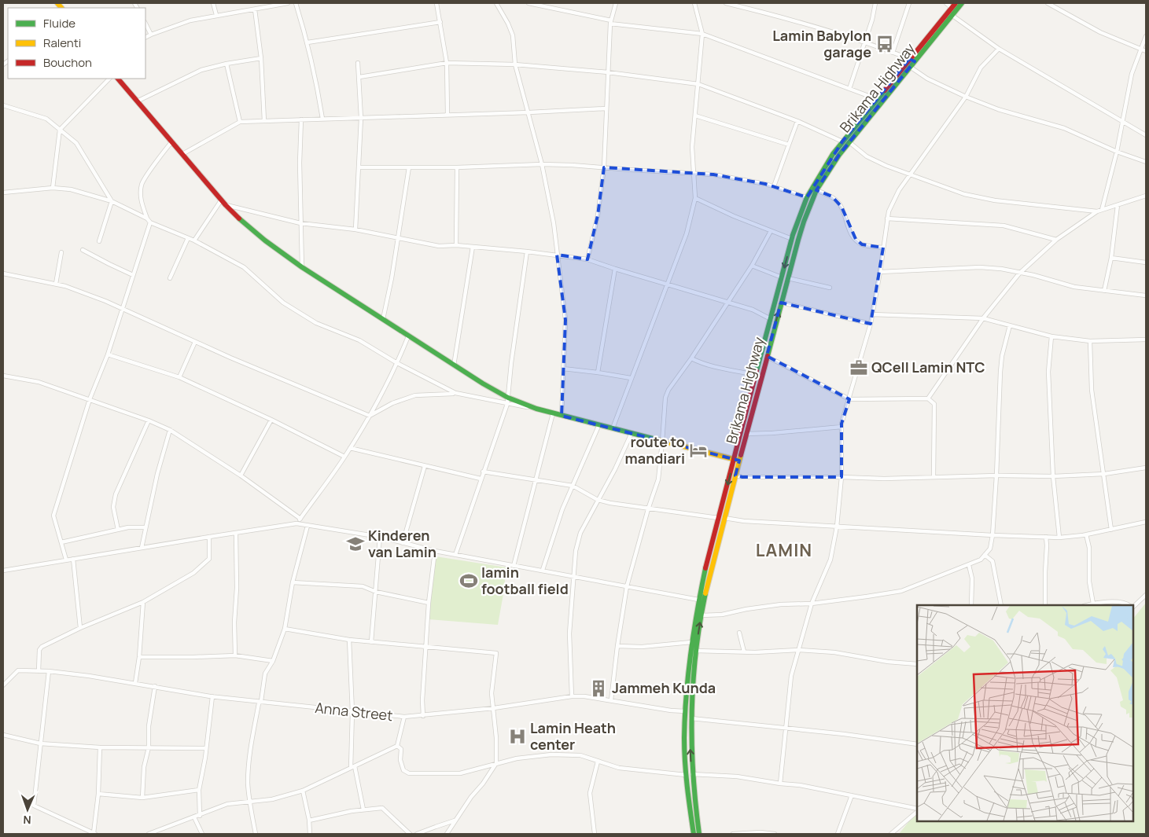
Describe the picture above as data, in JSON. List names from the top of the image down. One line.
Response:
{"streets":{"main road":["Brikama Highway"],"street":["Anna Street"]},"crossings":[["Brikama Highway","Anna Street"]],"districts":["LAMIN"],"places":{"bus stop":["Lamin Babylon garage"],"office":["QCell Lamin NTC"],"hotel":["route to mandiari"],"school or university":["Kinderen van Lamin"],"sports":["lamin football field"],"building":["Jammeh Kunda"],"hospital":["Lamin Heath center"]},"legend":["Fluide","Ralenti","Bouchon"],"north":"bottom"}
